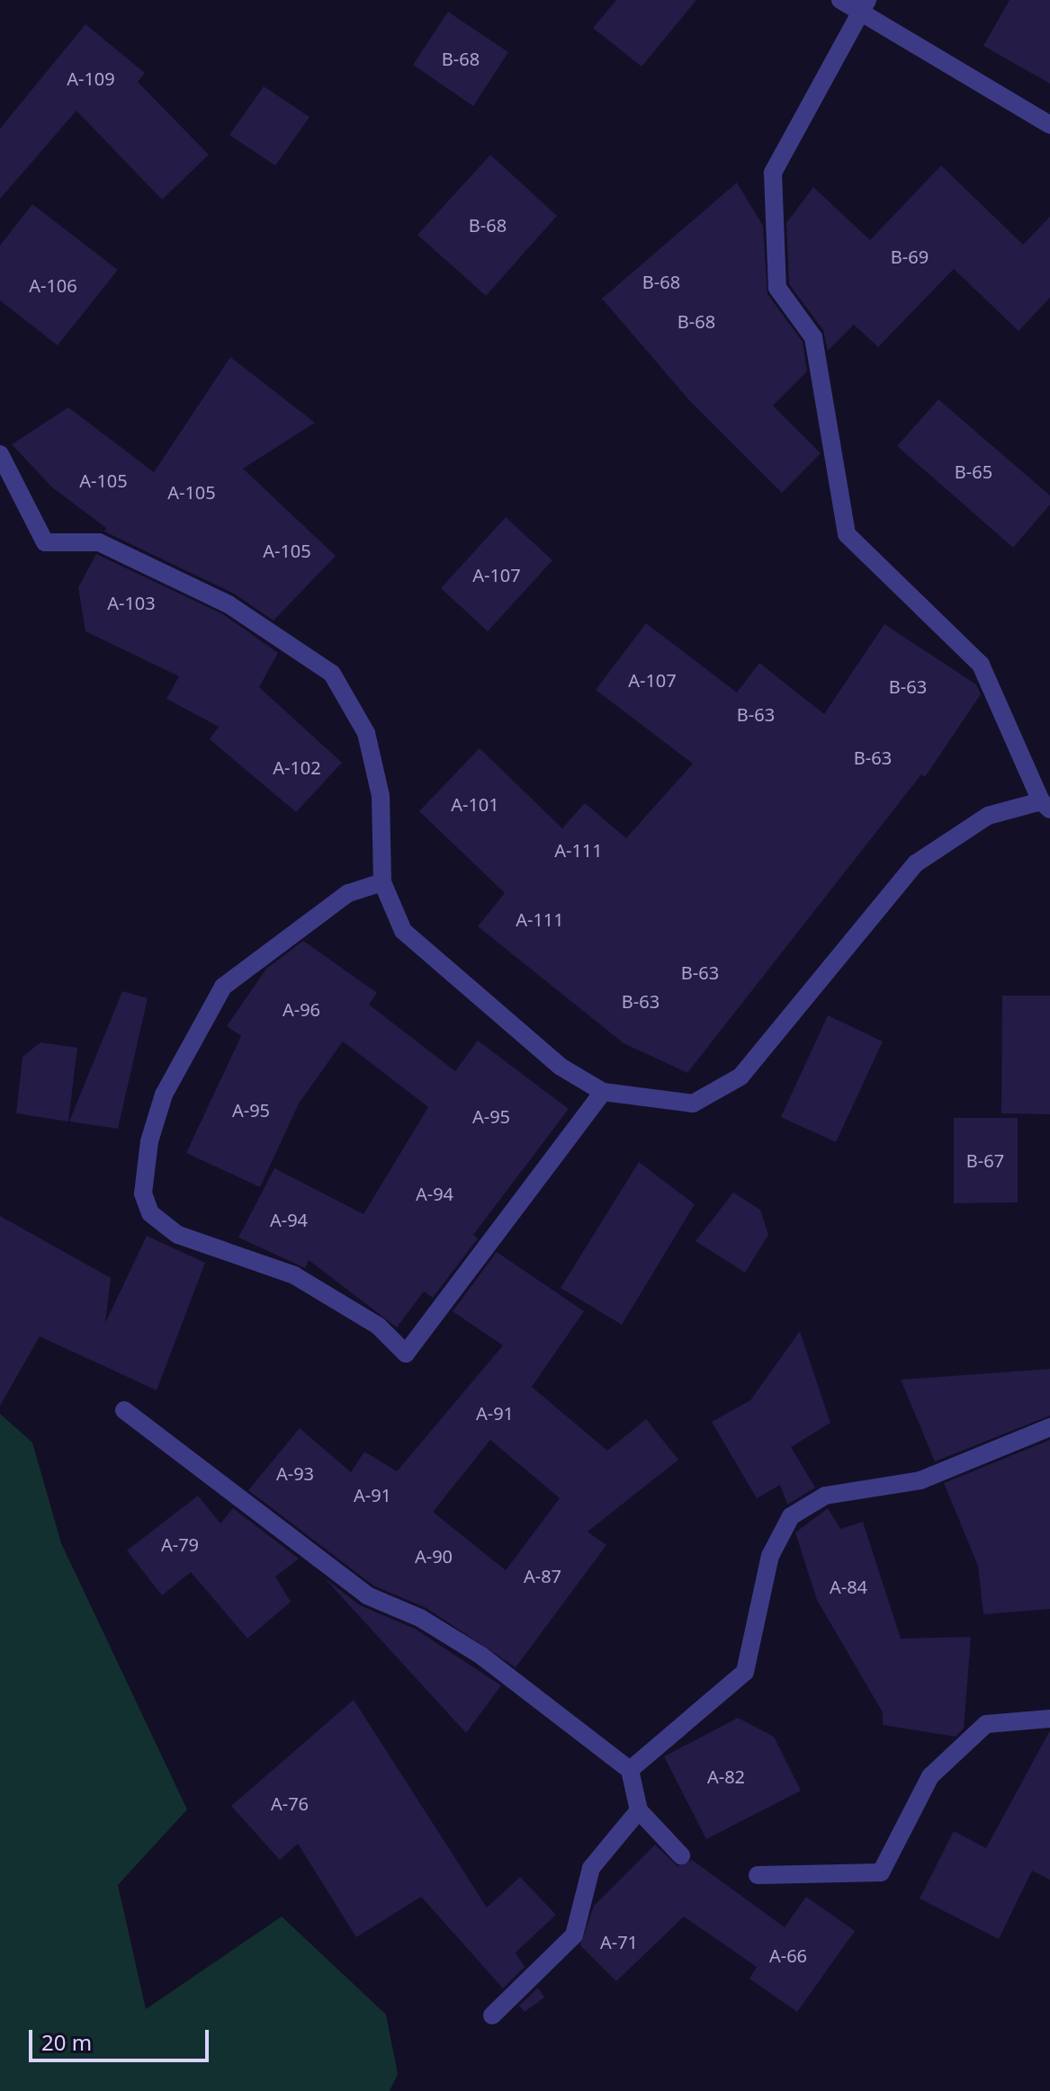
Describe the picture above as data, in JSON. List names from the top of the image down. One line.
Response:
{"house_numbers":["В-68","А-109","В-68","В-69","В-68","А-106","В-68","В-65","А-105","А-105","А-105","А-107","А-103","А-107","В-63","В-63","В-63","А-102","А-101","А-111","А-111","В-63","В-63","А-96","А-95","А-95","В-67","А-94","А-94","А-91","А-93","А-91","А-79","А-90","А-87","А-84","А-82","А-76","А-71","А-66"],"scale_bar":"20 m"}
